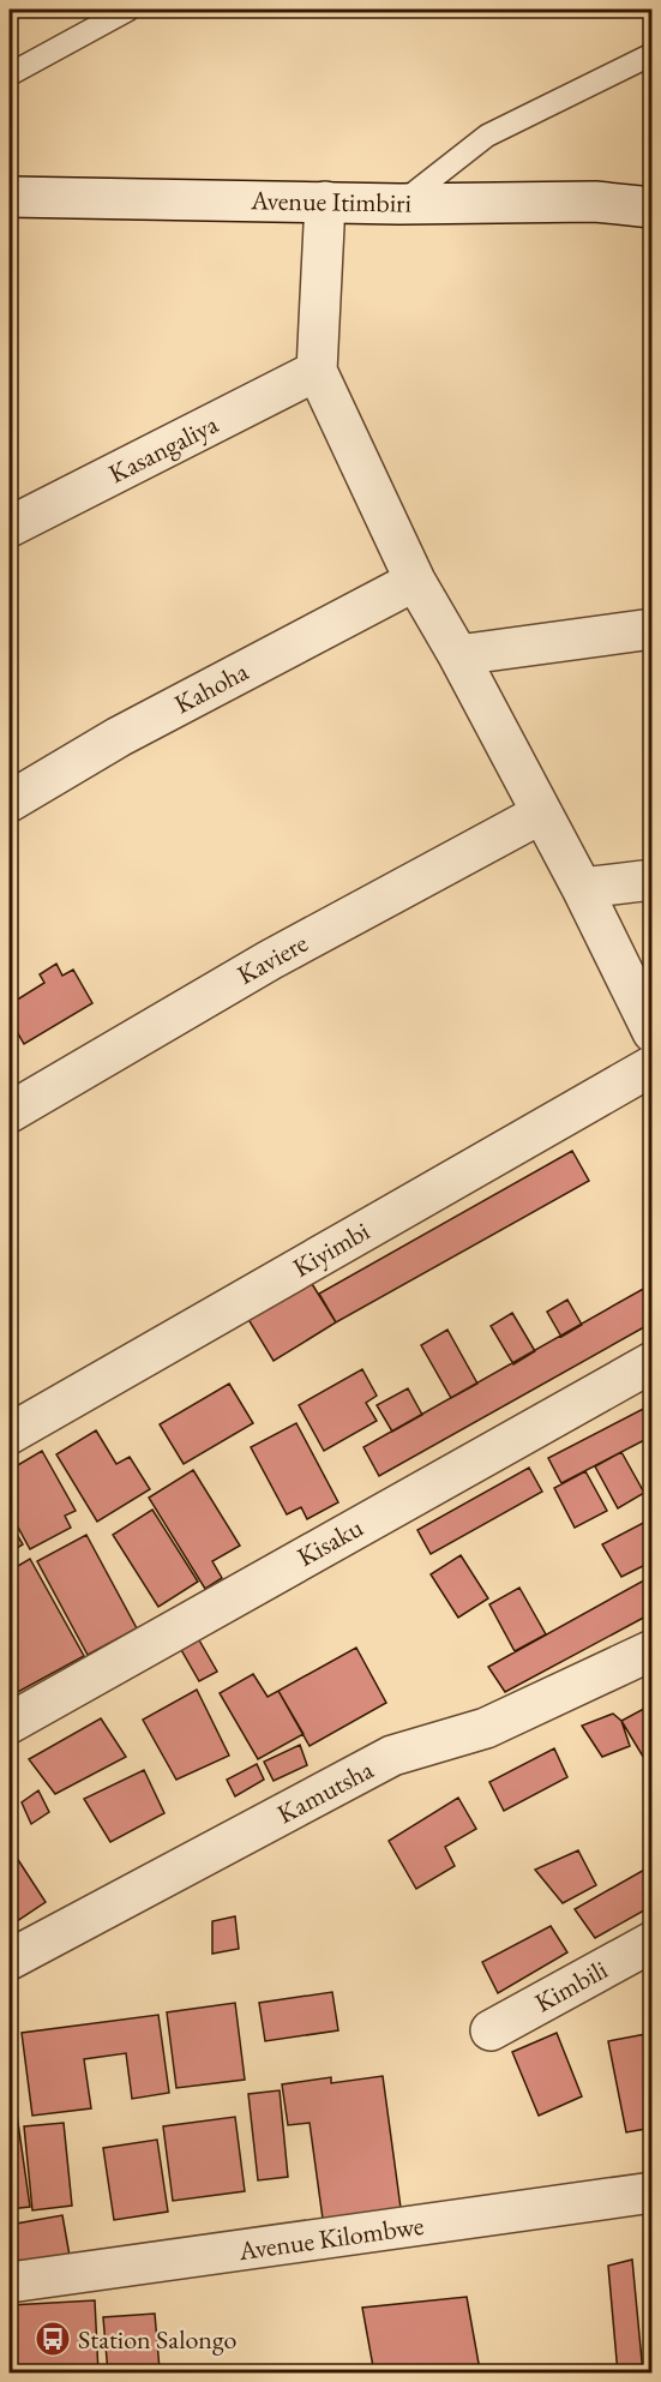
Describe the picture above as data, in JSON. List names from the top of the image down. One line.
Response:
{"streets":{"street":["Avenue Itimbiri","Kasangaliya","Kahoha","Kaviere","Kiyimbi","Kisaku","Kamutsha","Kimbili","Avenue Kilombwe"]},"places":{"bus stop":["Station Salongo"]}}
